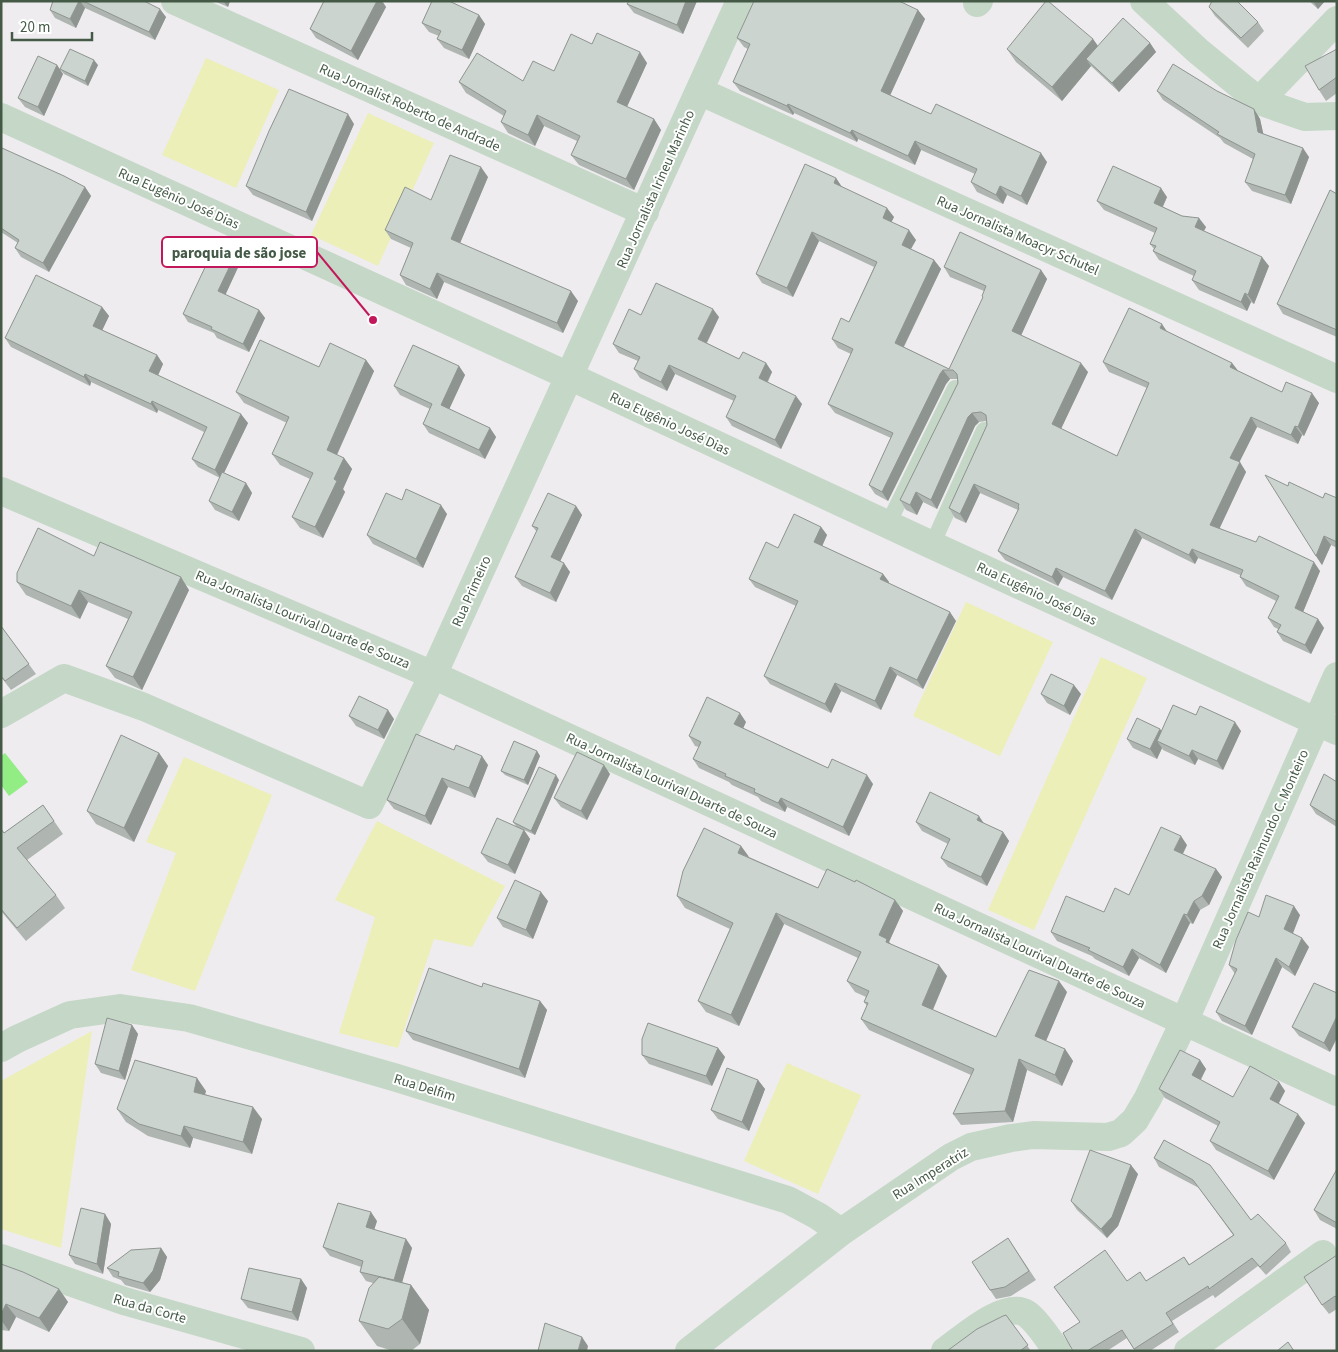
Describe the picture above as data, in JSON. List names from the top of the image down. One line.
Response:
{"streets":{"street":["Rua Jornalist Roberto de Andrade","Rua Jornalista Irineu Marinho","Rua Eugênio José Dias","Rua Jornalista Moacyr Schutel","Rua Primeiro","Rua Jornalista Lourival Duarte de Souza","Rua Jornalista Raimundo C. Monteiro","Rua Delfim","Rua Imperatriz","Rua da Corte"]},"crossings":[["Rua Jornalist Roberto de Andrade","Rua Jornalista Irineu Marinho"],["Rua Jornalista Irineu Marinho","Rua Eugênio José Dias"],["Rua Jornalista Irineu Marinho","Rua Jornalista Moacyr Schutel"],["Rua Jornalista Irineu Marinho","Rua Primeiro"],["Rua Eugênio José Dias","Rua Primeiro"],["Rua Eugênio José Dias","Rua Jornalista Raimundo C. Monteiro"],["Rua Primeiro","Rua Jornalista Lourival Duarte de Souza"],["Rua Jornalista Lourival Duarte de Souza","Rua Jornalista Raimundo C. Monteiro"],["Rua Jornalista Lourival Duarte de Souza","Rua Imperatriz"],["Rua Jornalista Raimundo C. Monteiro","Rua Imperatriz"],["Rua Delfim","Rua Imperatriz"]],"places":["paroquia de são jose"],"scale_bar":"20 m"}
